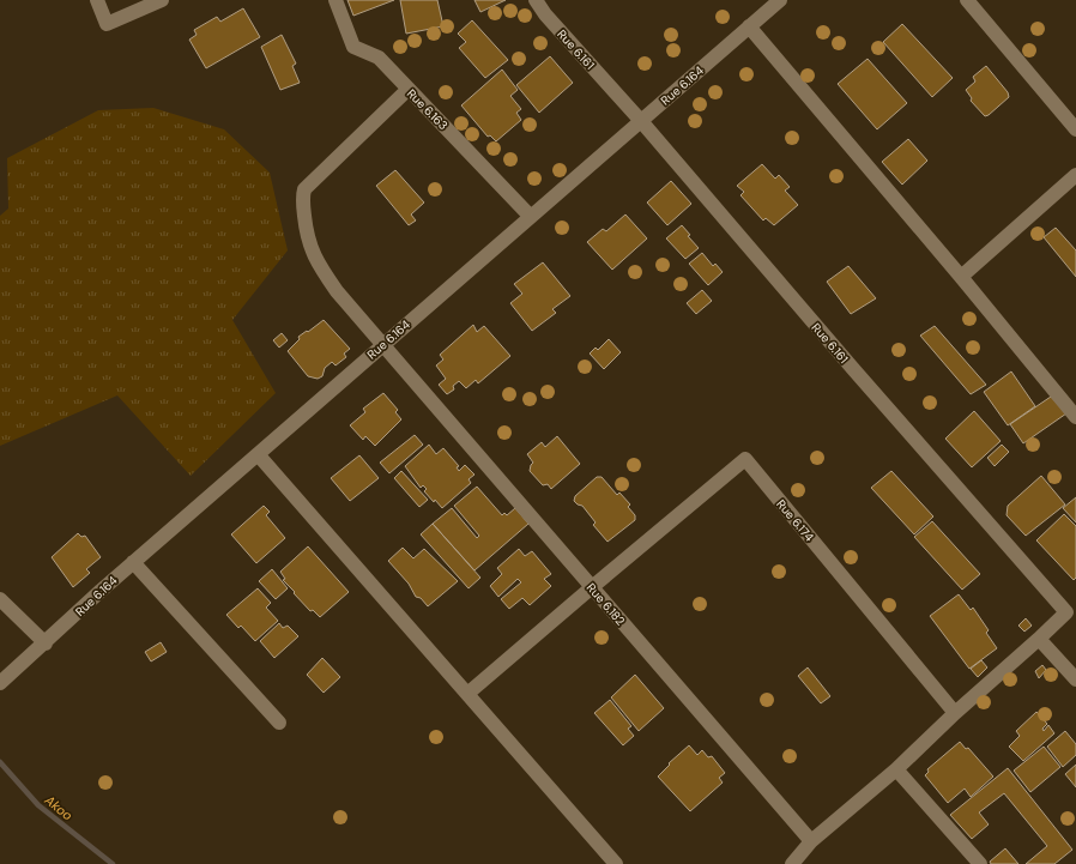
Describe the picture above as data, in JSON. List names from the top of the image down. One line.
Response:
{"streets":{"street":["Rue 6.161","Rue 6.164","Rue 6.163","Rue 6.174","Rue 6.182"]},"crossings":[["Rue 6.161","Rue 6.164"],["Rue 6.161","Rue 6.174"],["Rue 6.164","Rue 6.163"],["Rue 6.164","Rue 6.182"],["Rue 6.163","Rue 6.182"],["Rue 6.174","Rue 6.182"]],"water":["Akoo"]}
